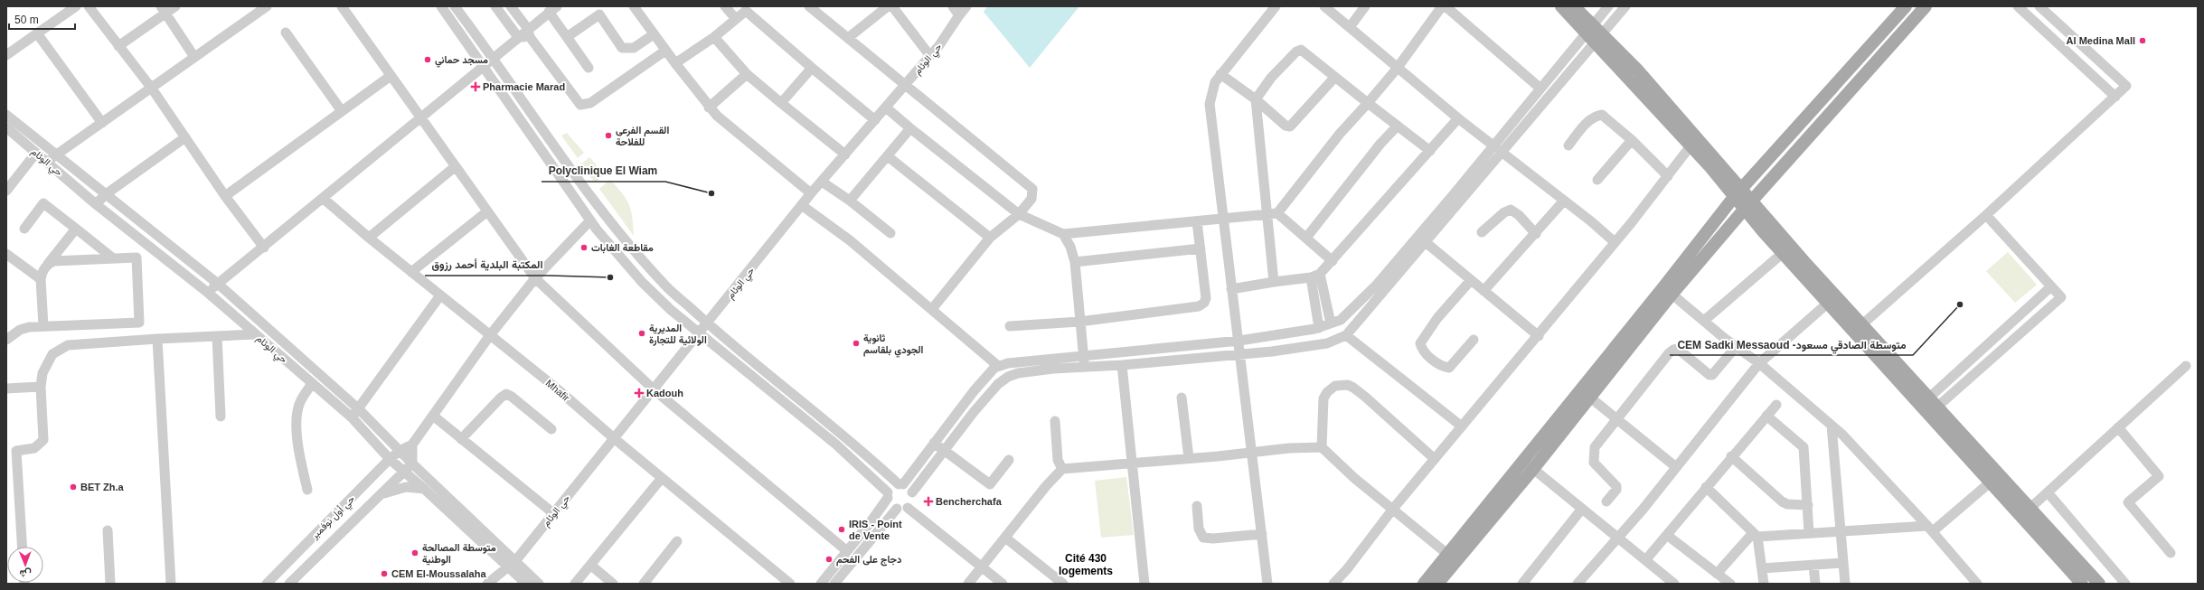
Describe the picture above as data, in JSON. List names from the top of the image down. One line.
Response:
{"streets":{"street":["حي الوئام","Mhafir","حي أول نوفمبر"]},"crossings":[["حي الوئام","Mhafir"],["حي الوئام","حي أول نوفمبر"]],"districts":["Cité 430 logements"],"places":{"other":["Al Medina Mall","مسجد حماني","القسم الفرعي للفلاحة","Polyclinique El Wiam","مقاطعة الغابات","المكتبة البلدية أحمد رزوق","CEM Sadki Messaoud -متوسطة الصادقي مسعود","المديرية الولائية للتجارة","ثانوية الجودي بلقاسم","BET Zh.a","IRIS - Point de Vente","متوسطة المصالحة الوطنية","دجاج على الفحم","CEM El-Moussalaha"],"health":["Pharmacie Marad","Kadouh","Bencherchafa"]},"scale_bar":"50 m","north":"bottom"}
